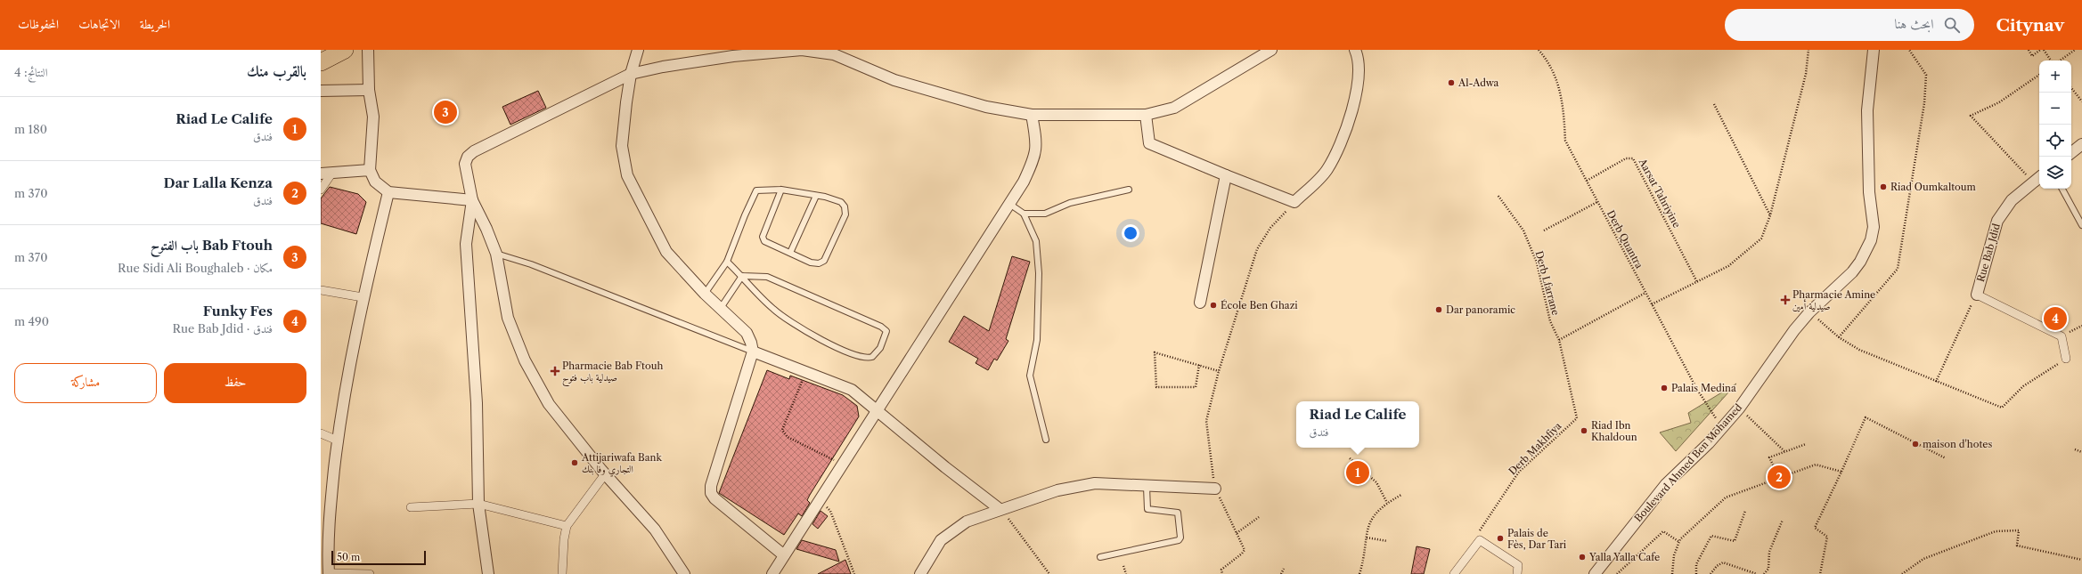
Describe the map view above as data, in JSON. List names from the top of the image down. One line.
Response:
{"streets":{"street":["Rue Bab Jdid","Boulevard Ahmed Ben Mohamed"],"path":["Aarsat Tahriyine","Derb Quantra","Derb Lfarrane","Derb Makhfiya"]},"crossings":[["Aarsat Tahriyine","Derb Quantra"],["Derb Quantra","Boulevard Ahmed Ben Mohamed"],["Derb Lfarrane","Derb Makhfiya"]],"places":{"other":["Al-Adwa","Riad Oumkaltoum","École Ben Ghazi","Dar panoramic","Palais Medina","Riad Ibn Khaldoun","maison d'hotes","Attijariwafa Bank التجاري وفا بنك","Palais de Fès, Dar Tari","Yalla Yalla Cafe"],"health":["Pharmacie Amine صيدلية أمين","Pharmacie Bab Ftouh صيدلية باب فتوح"]},"scale_bar":"50 m","page":{"header":"Citynav","search":"ابحث هنا","nav":["الخريطة","الاتجاهات","المحفوظات"],"heading":["بالقرب منك","النتائج: 4"],"map_buttons":["+","−"],"list":[{"mark":"1","name":"Riad Le Calife","note":"فندق","value":"180 m"},{"mark":"2","name":"Dar Lalla Kenza","note":"فندق","value":"370 m"},{"mark":"3","name":"Bab Ftouh باب الفتوح","note":"مكان · Rue Sidi Ali Boughaleb","value":"370 m"},{"mark":"4","name":"Funky Fes","note":"فندق · Rue Bab Jdid","value":"490 m"}],"pins":["3","4","1","2"],"buttons":["حفظ","مشاركة"],"popup":["Riad Le Calife","فندق"],"scale":"50 m"}}
